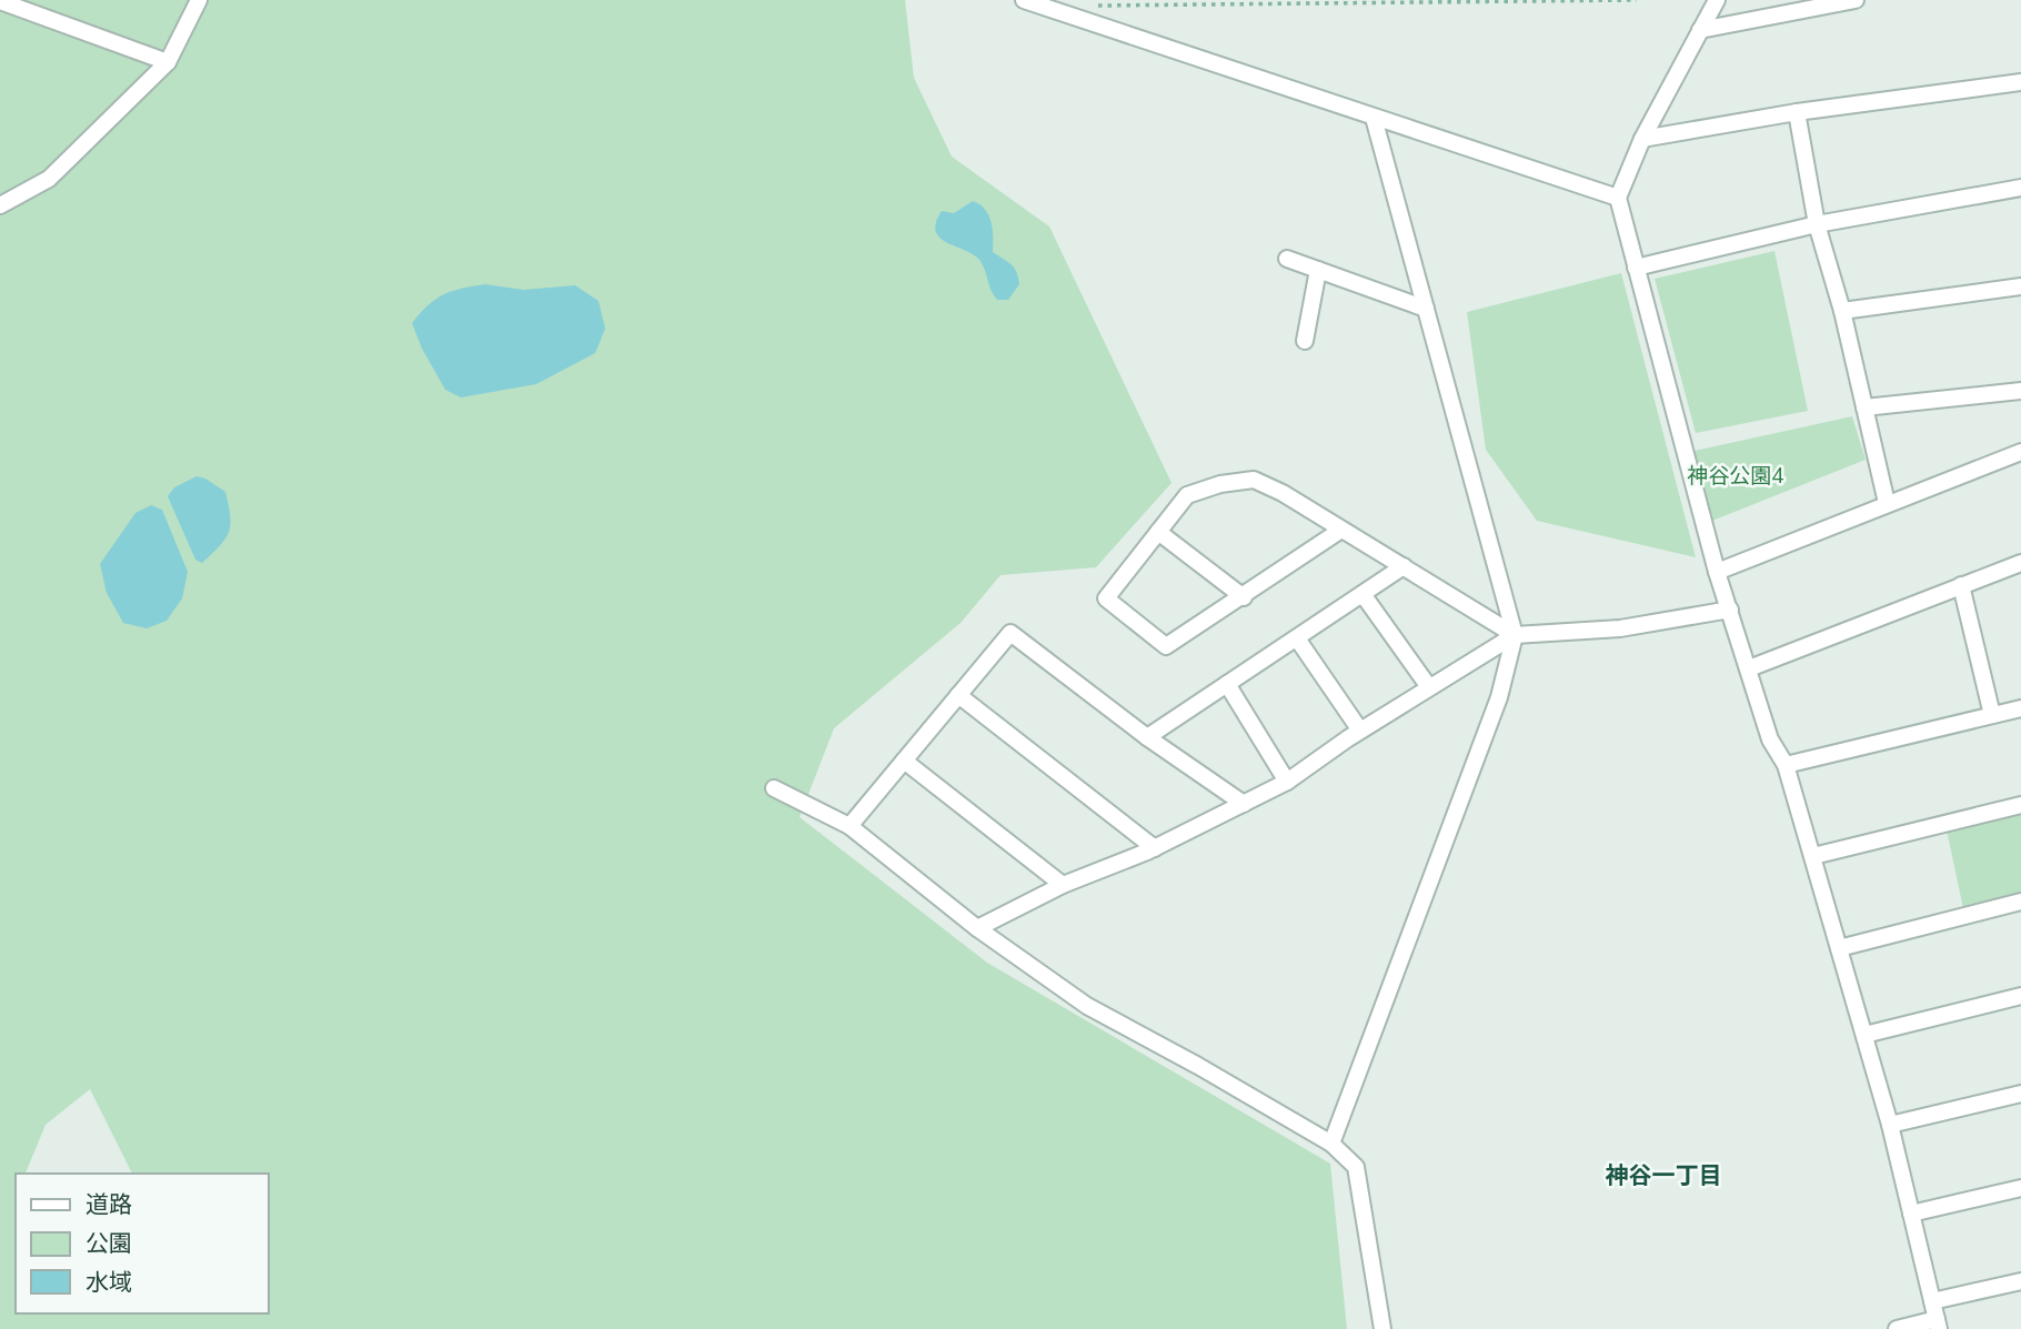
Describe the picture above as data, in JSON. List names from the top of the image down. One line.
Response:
{"districts":["神谷一丁目"],"parks":["神谷公園4"],"legend":["道路","公園","水域"]}
